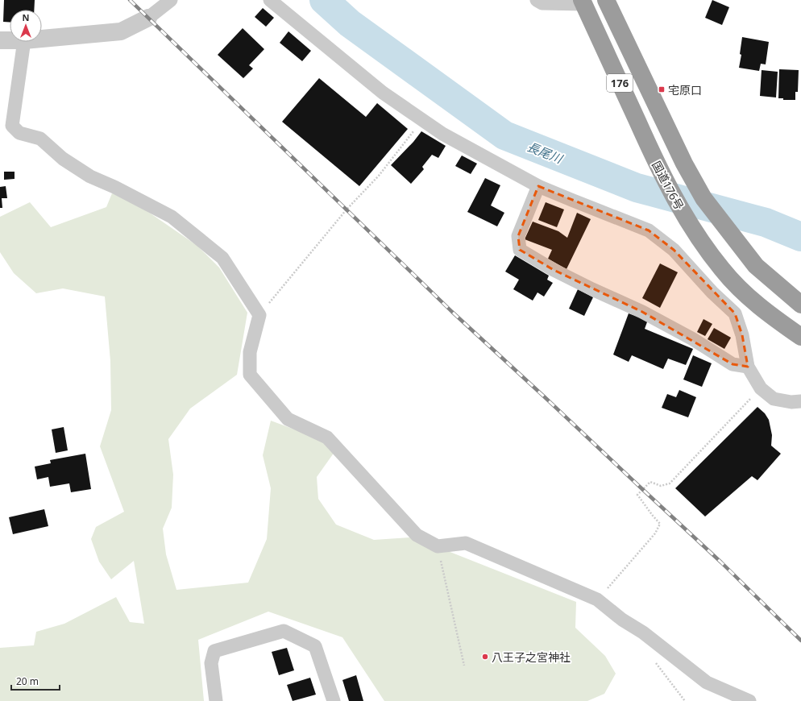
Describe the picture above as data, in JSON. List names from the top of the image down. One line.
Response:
{"streets":{"highway":["176","国道176号"]},"water":["長尾川"],"places":{"transit":["宅原口"],"other":["八王子之宮神社"]},"scale_bar":"20 m","north":"top"}
